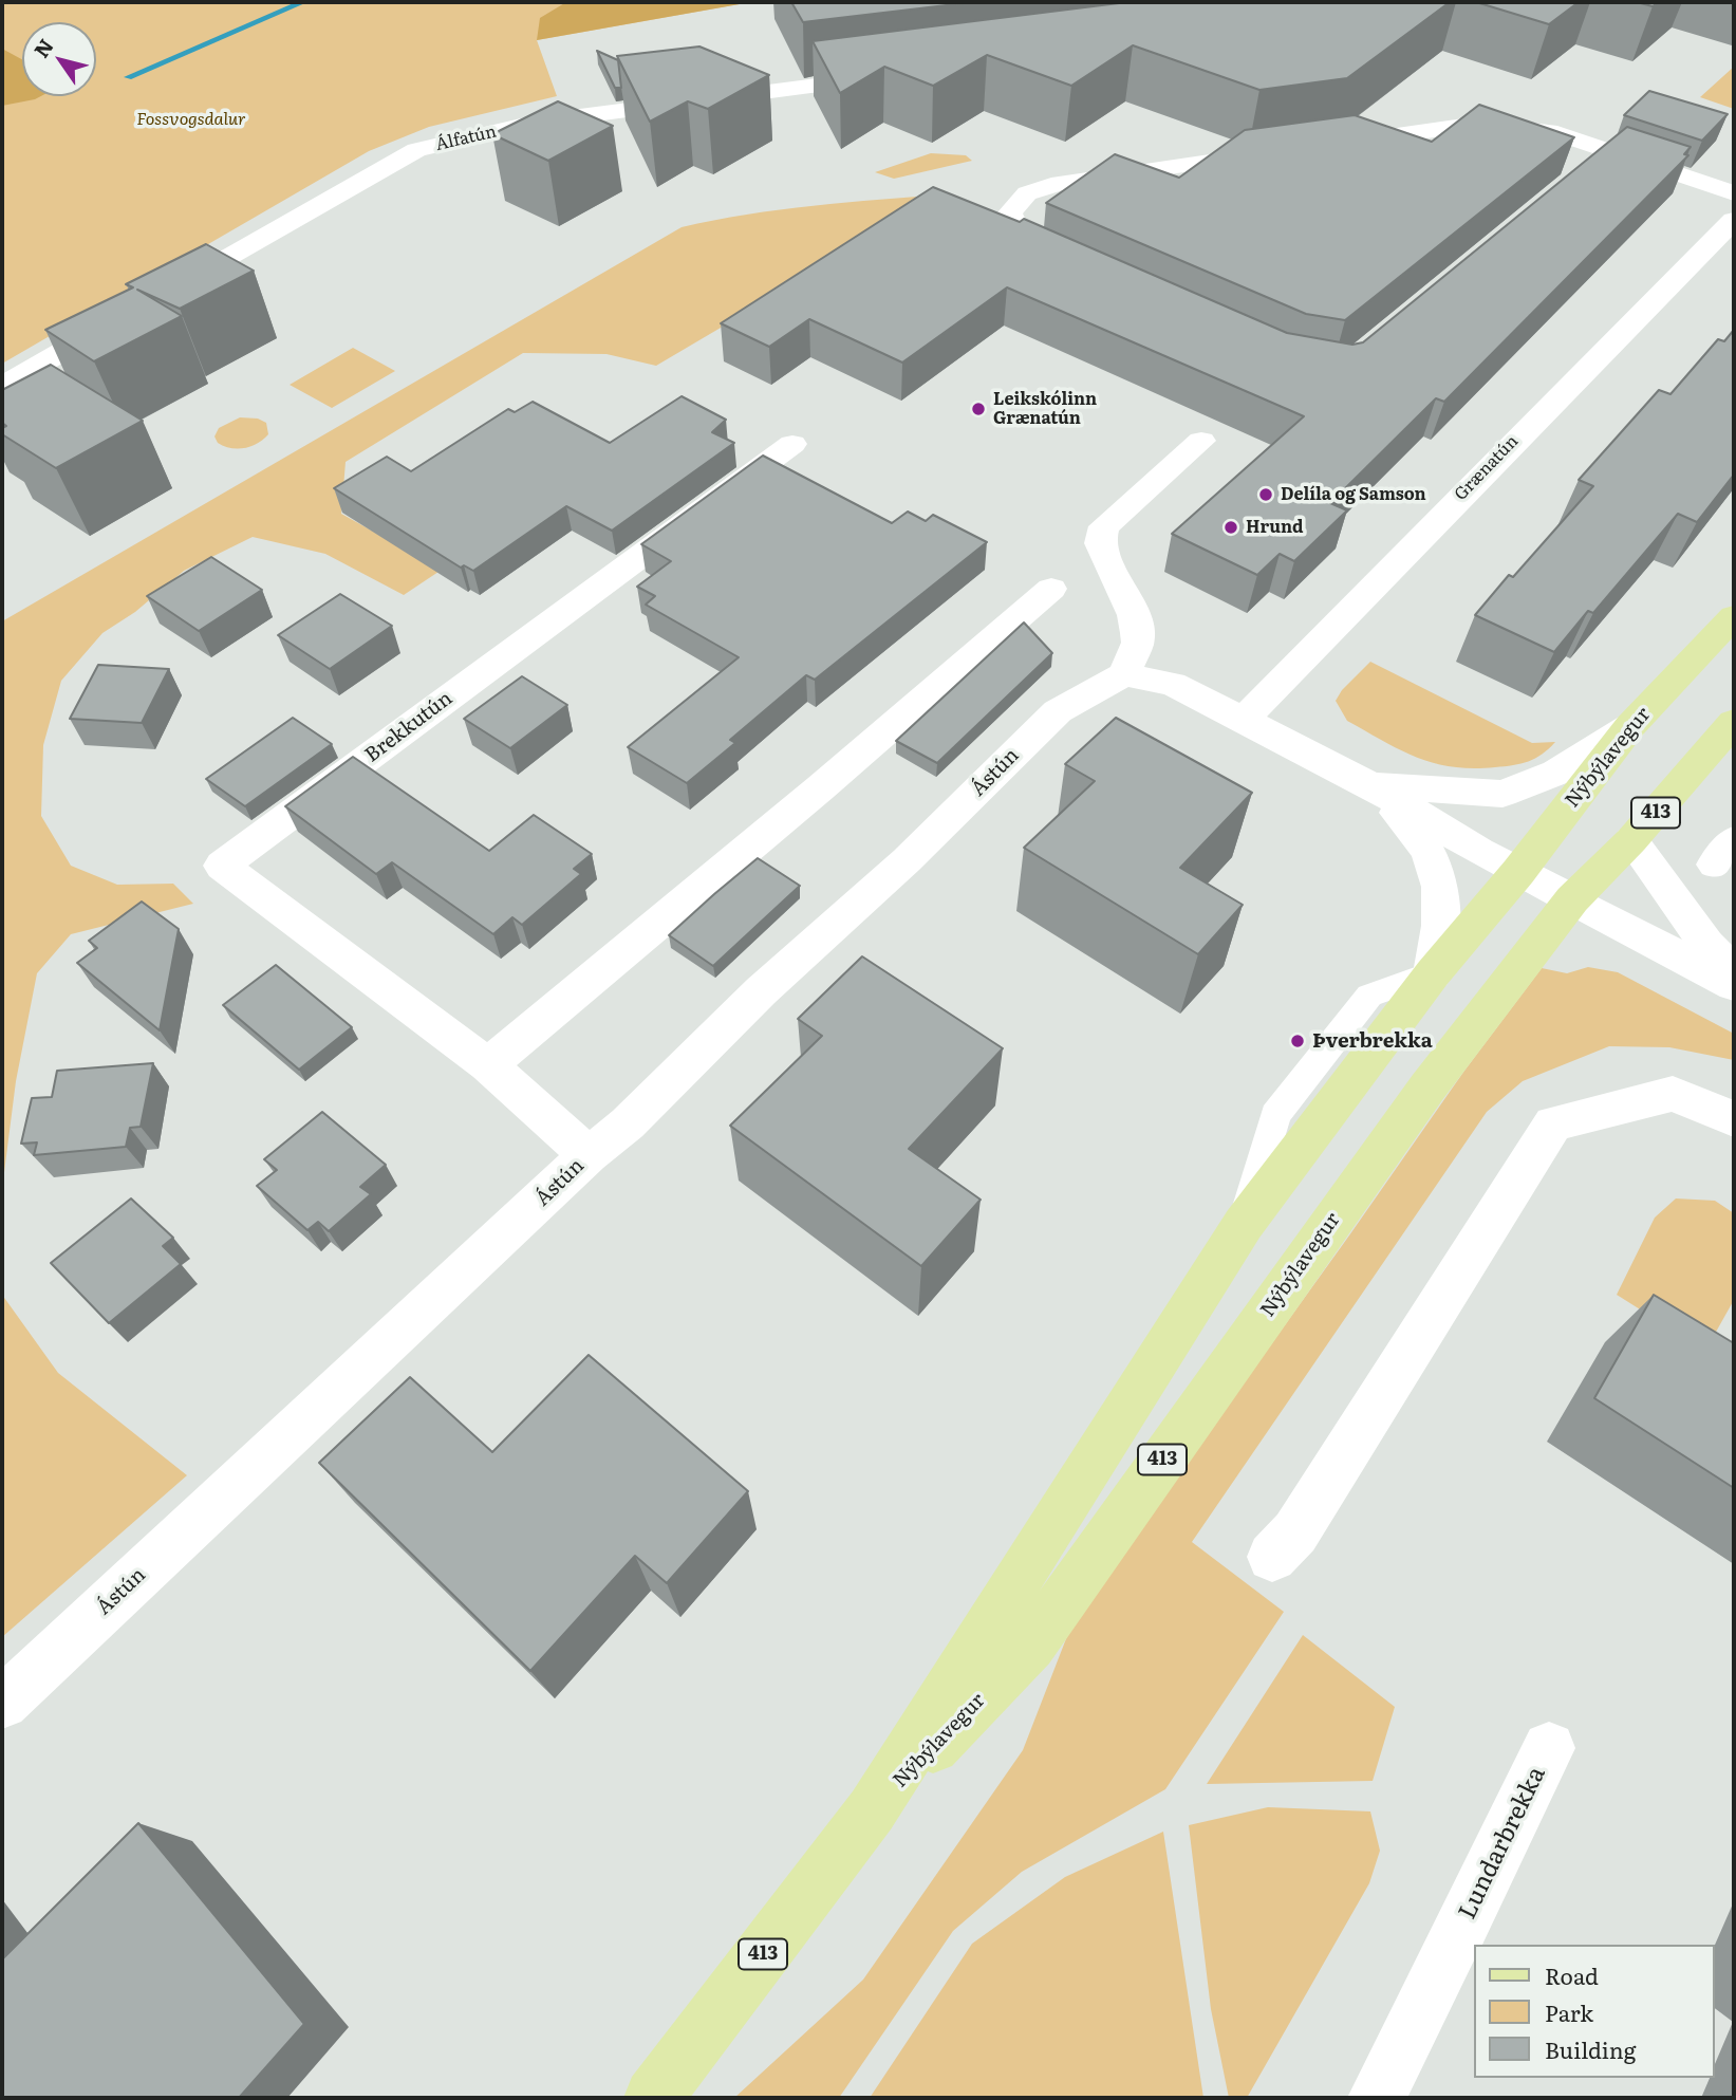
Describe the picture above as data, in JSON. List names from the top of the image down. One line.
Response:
{"streets":{"main road":["Nýbýlavegur","413"],"street":["Álfatún","Grænatún","Brekkutún","Ástún","Lundarbrekka"]},"crossings":[["Brekkutún","Ástún"]],"parks":["Fossvogsdalur"],"places":["Leikskólinn Grænatún","Delíla og Samson","Hrund","Þverbrekka"],"legend":["Road","Park","Building"],"north":"top left"}
